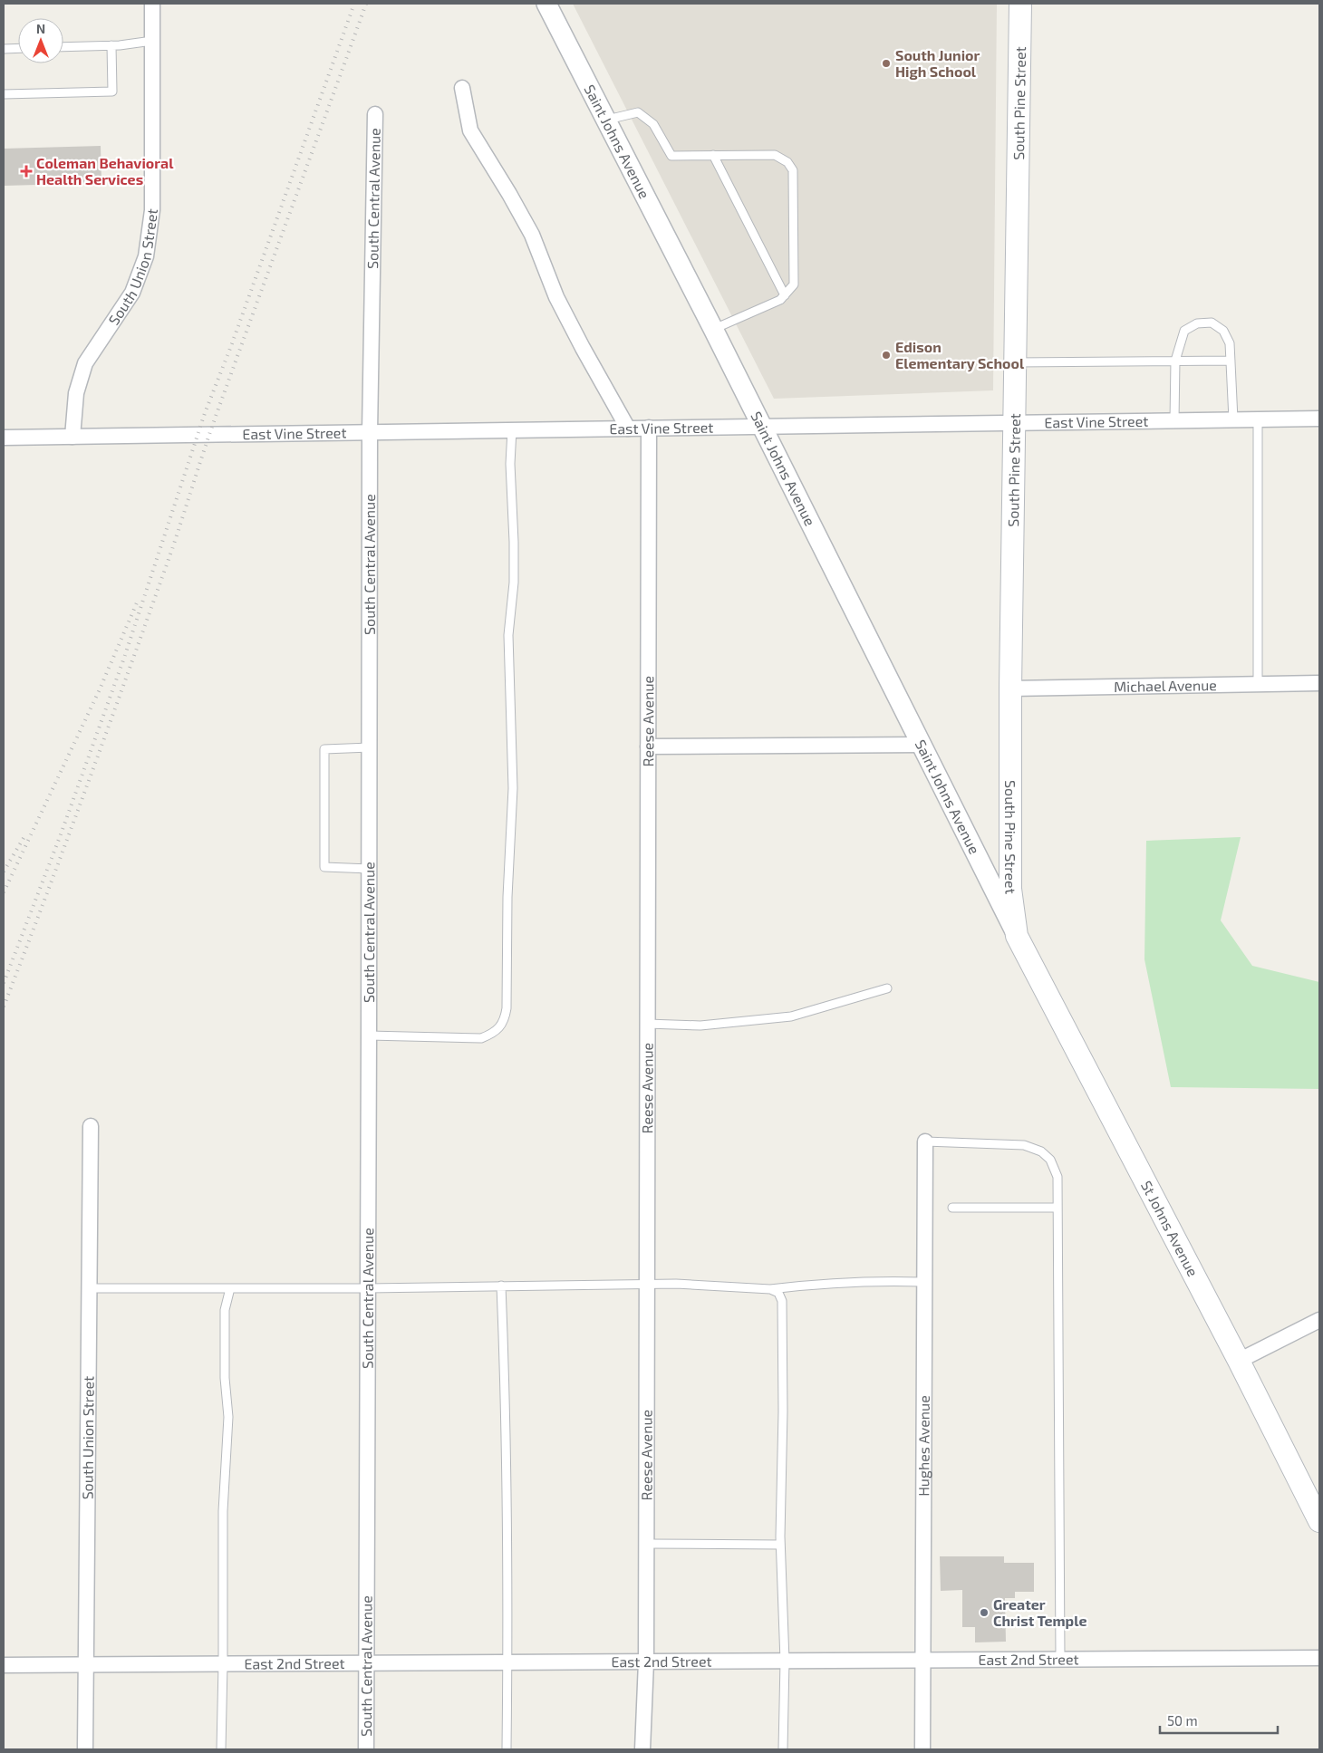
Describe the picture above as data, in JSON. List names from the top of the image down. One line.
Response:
{"streets":{"main road":["South Pine Street","St Johns Avenue"],"street":["Saint Johns Avenue","South Central Avenue","South Union Street","East Vine Street","Michael Avenue","Reese Avenue","Hughes Avenue","East 2nd Street"]},"crossings":[["South Pine Street","Saint Johns Avenue"],["South Pine Street","East Vine Street"],["South Pine Street","Michael Avenue"],["South Pine Street","St Johns Avenue"],["Saint Johns Avenue","East Vine Street"],["Saint Johns Avenue","St Johns Avenue"],["South Central Avenue","East Vine Street"],["South Central Avenue","East 2nd Street"],["South Union Street","East Vine Street"],["South Union Street","East 2nd Street"],["East Vine Street","Reese Avenue"],["Reese Avenue","East 2nd Street"],["Hughes Avenue","East 2nd Street"]],"places":{"other":["South Junior High School","Edison Elementary School","Greater Christ Temple"],"health":["Coleman Behavioral Health Services"]},"scale_bar":"50 m","north":"top"}
